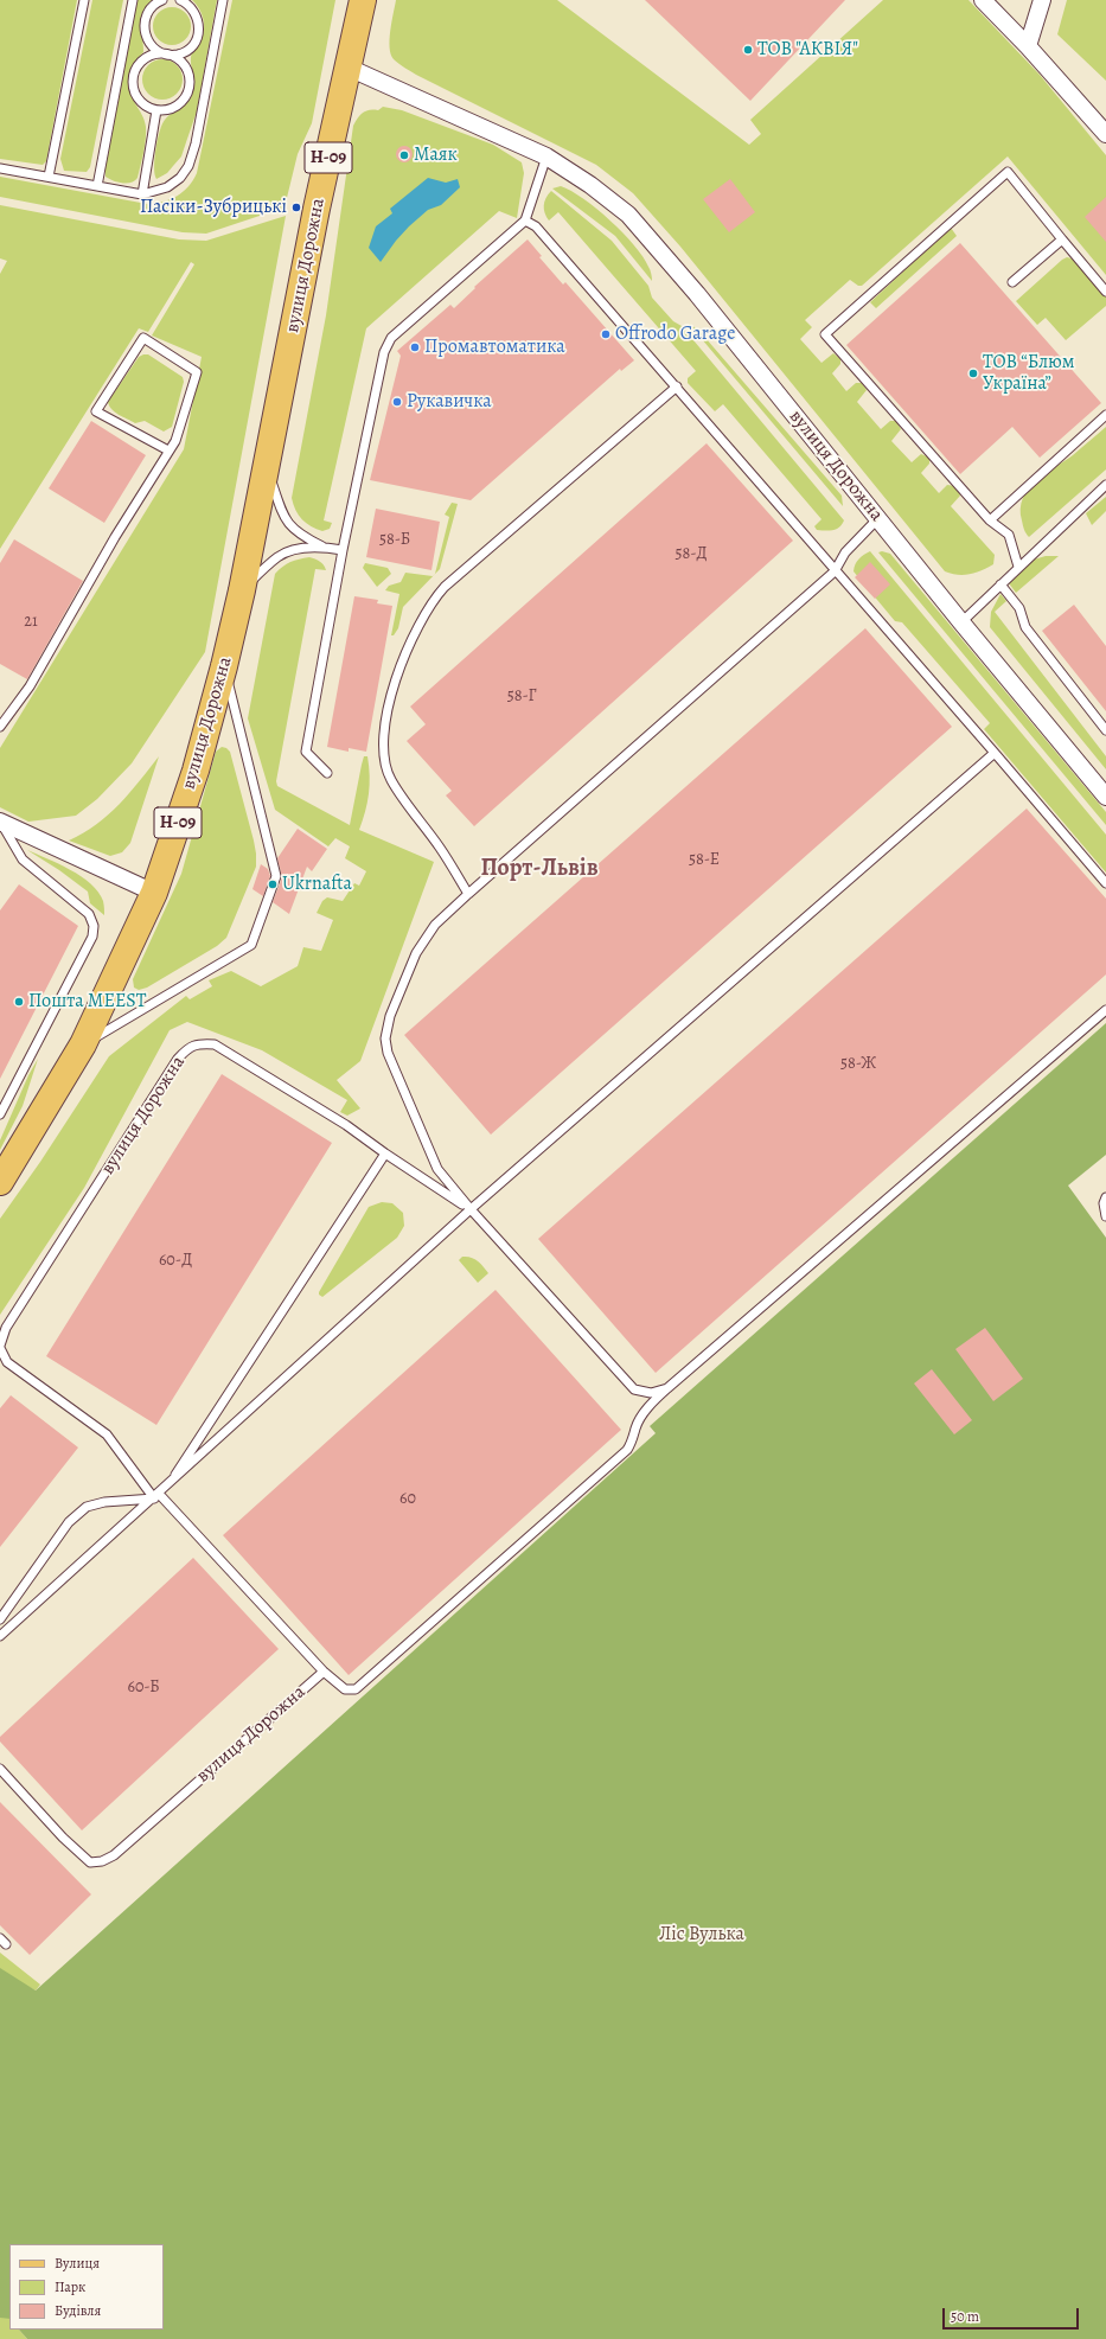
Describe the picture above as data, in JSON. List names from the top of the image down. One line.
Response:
{"streets":{"main road":["Н-09","вулиця Дорожна"]},"districts":["Порт-Львів"],"parks":["Ліс Вулька"],"places":["ТОВ \"АКВІЯ\"","Маяк","Пасіки-Зубрицькі","Offrodo Garage","Промавтоматика","ТОВ “Блюм Україна”","Рукавичка","Ukrnafta","Пошта MEEST"],"house_numbers":["58-Б","58-Д","21","58-Г","58-Е","58-Ж","60-Д","60","60-Б"],"legend":["Вулиця","Парк","Будівля"],"scale_bar":"50 m"}
